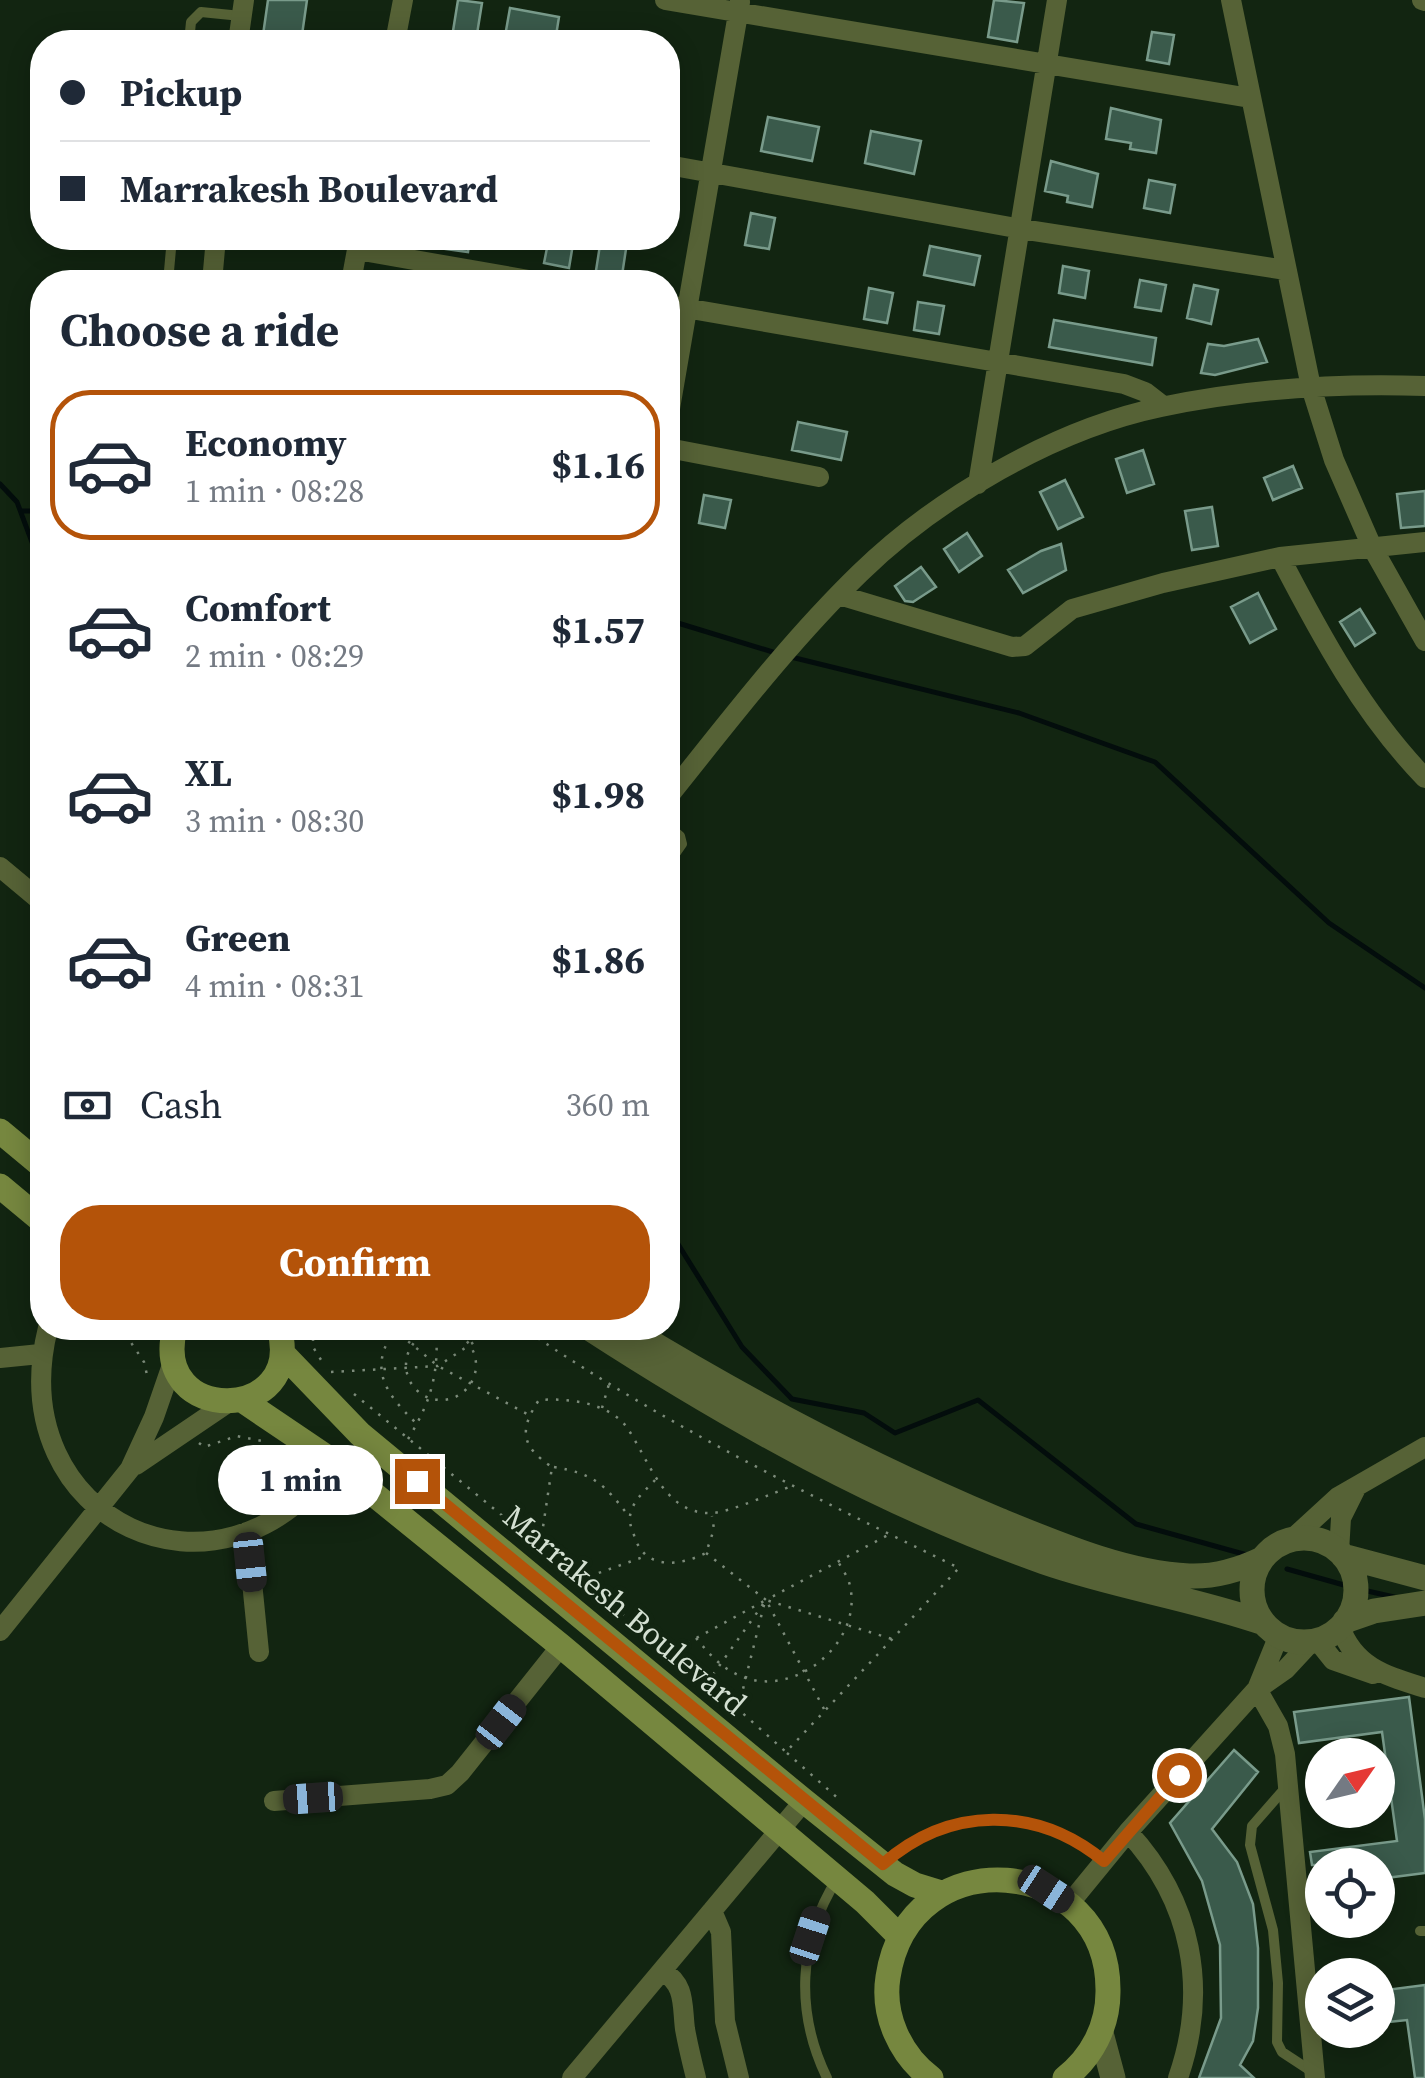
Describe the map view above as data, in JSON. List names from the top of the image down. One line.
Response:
{"streets":{"main road":["Marrakesh Boulevard"]},"north":"top right","page":{"banner":["Pickup","Marrakesh Boulevard"],"heading":"Choose a ride","list":[{"name":"Economy","note":"1 min · 08:28","value":"$1.16"},{"name":"Comfort","note":"2 min · 08:29","value":"$1.57"},{"name":"XL","note":"3 min · 08:30","value":"$1.98"},{"name":"Green","note":"4 min · 08:31","value":"$1.86"}],"pay":["Cash","360 m"],"buttons":"Confirm","bubble":"1 min"}}
